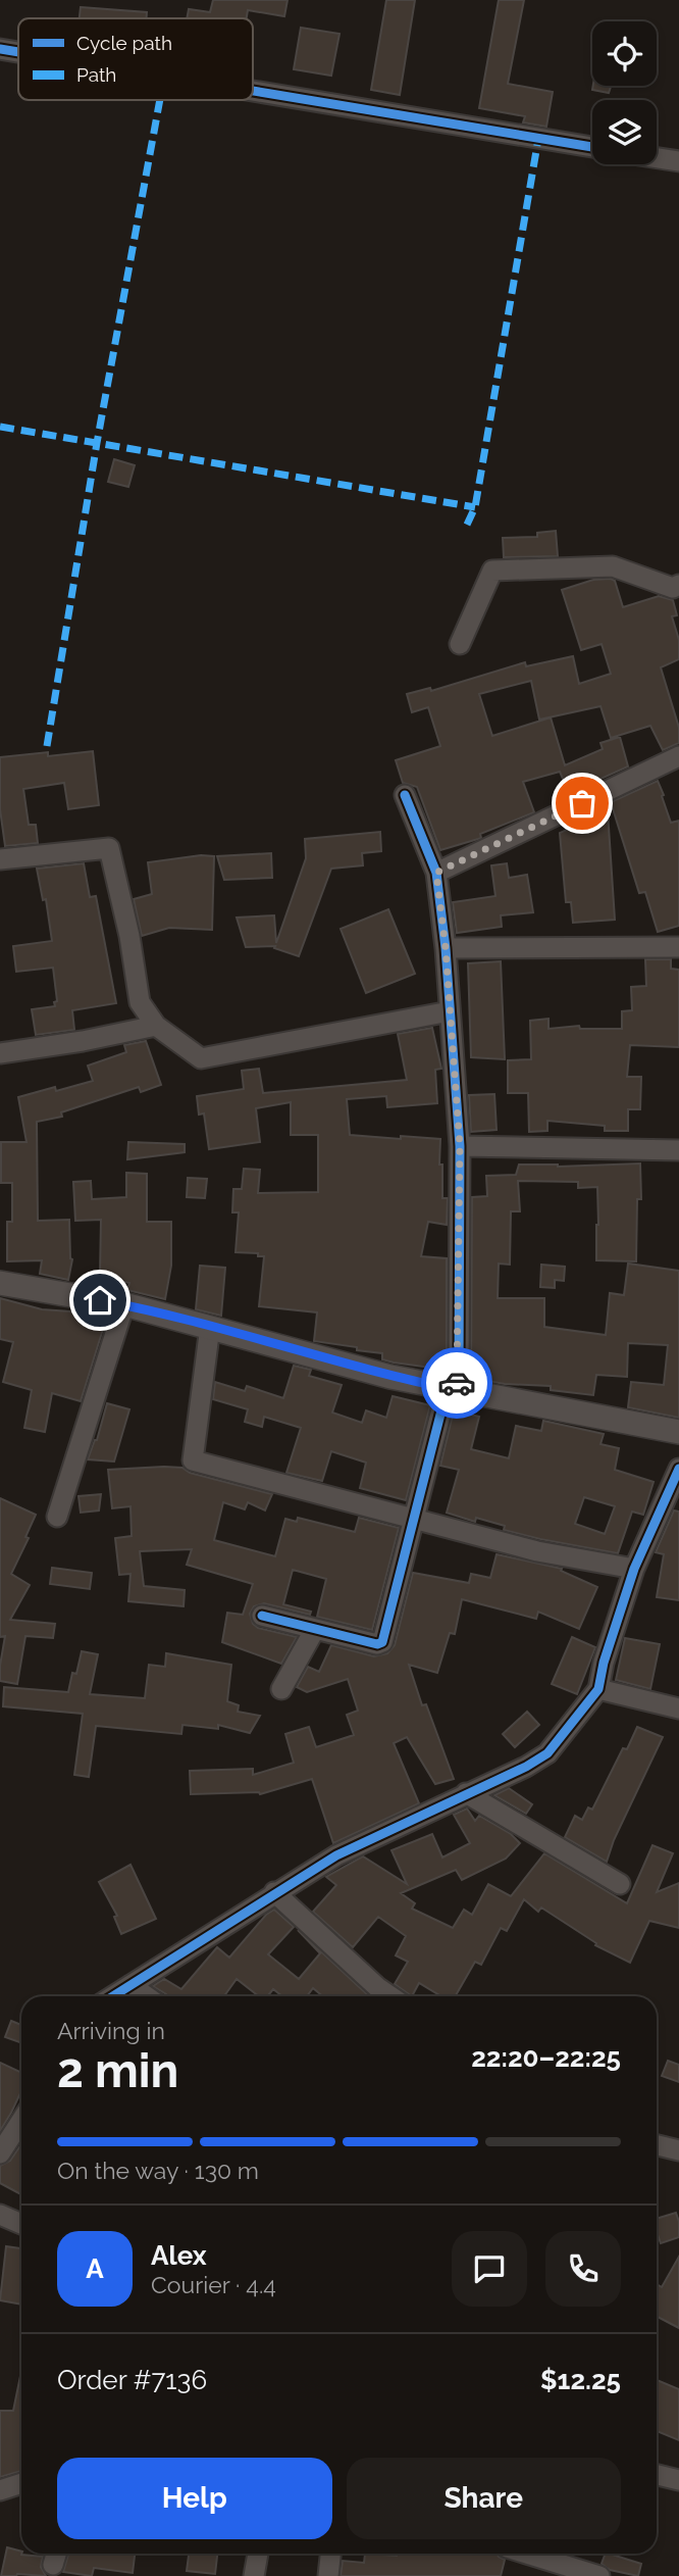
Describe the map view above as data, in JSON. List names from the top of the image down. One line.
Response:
{"legend":["Cycle path","Path"],"page":{"heading":["2 min","Arriving in","22:20–22:25"],"panel":["Alex","Courier · 4.4","Order #7136","$12.25"],"bar":"On the way · 130 m","round":"A","buttons":["Help","Share"]}}
